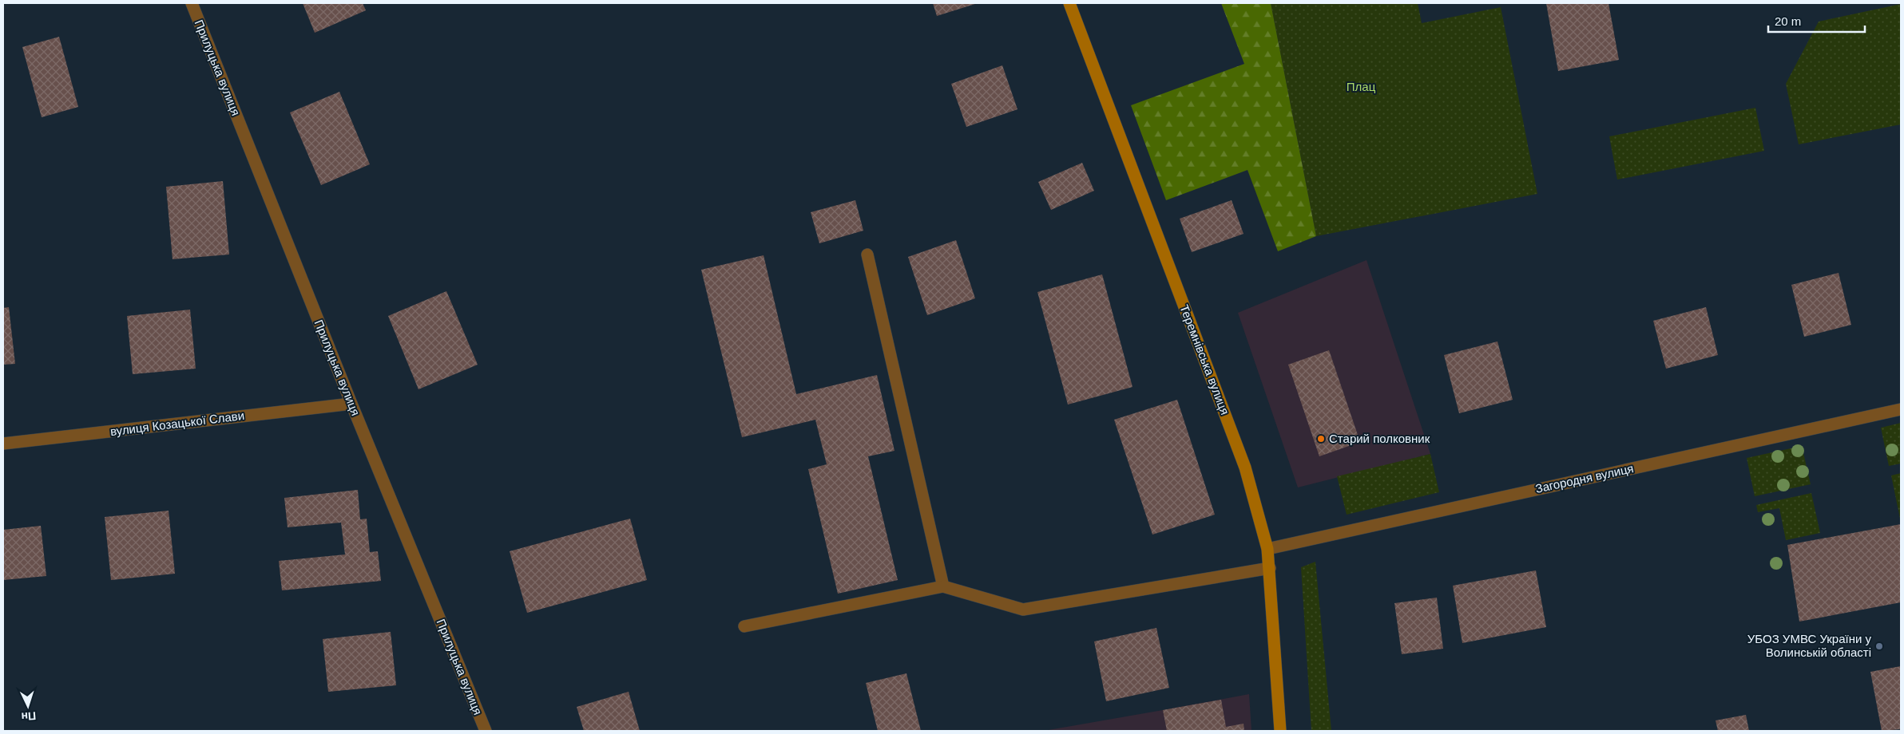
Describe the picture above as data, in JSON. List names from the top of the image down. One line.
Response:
{"streets":{"street":["Прилуцька вулиця","Теремнівська вулиця","вулиця Козацької Слави","Загородня вулиця"]},"crossings":[["Прилуцька вулиця","вулиця Козацької Слави"],["Теремнівська вулиця","Загородня вулиця"]],"parks":["Плац"],"places":["Старий полковник","УБОЗ УМВС України у Волинськiй області"],"scale_bar":"20 m","north":"bottom"}
